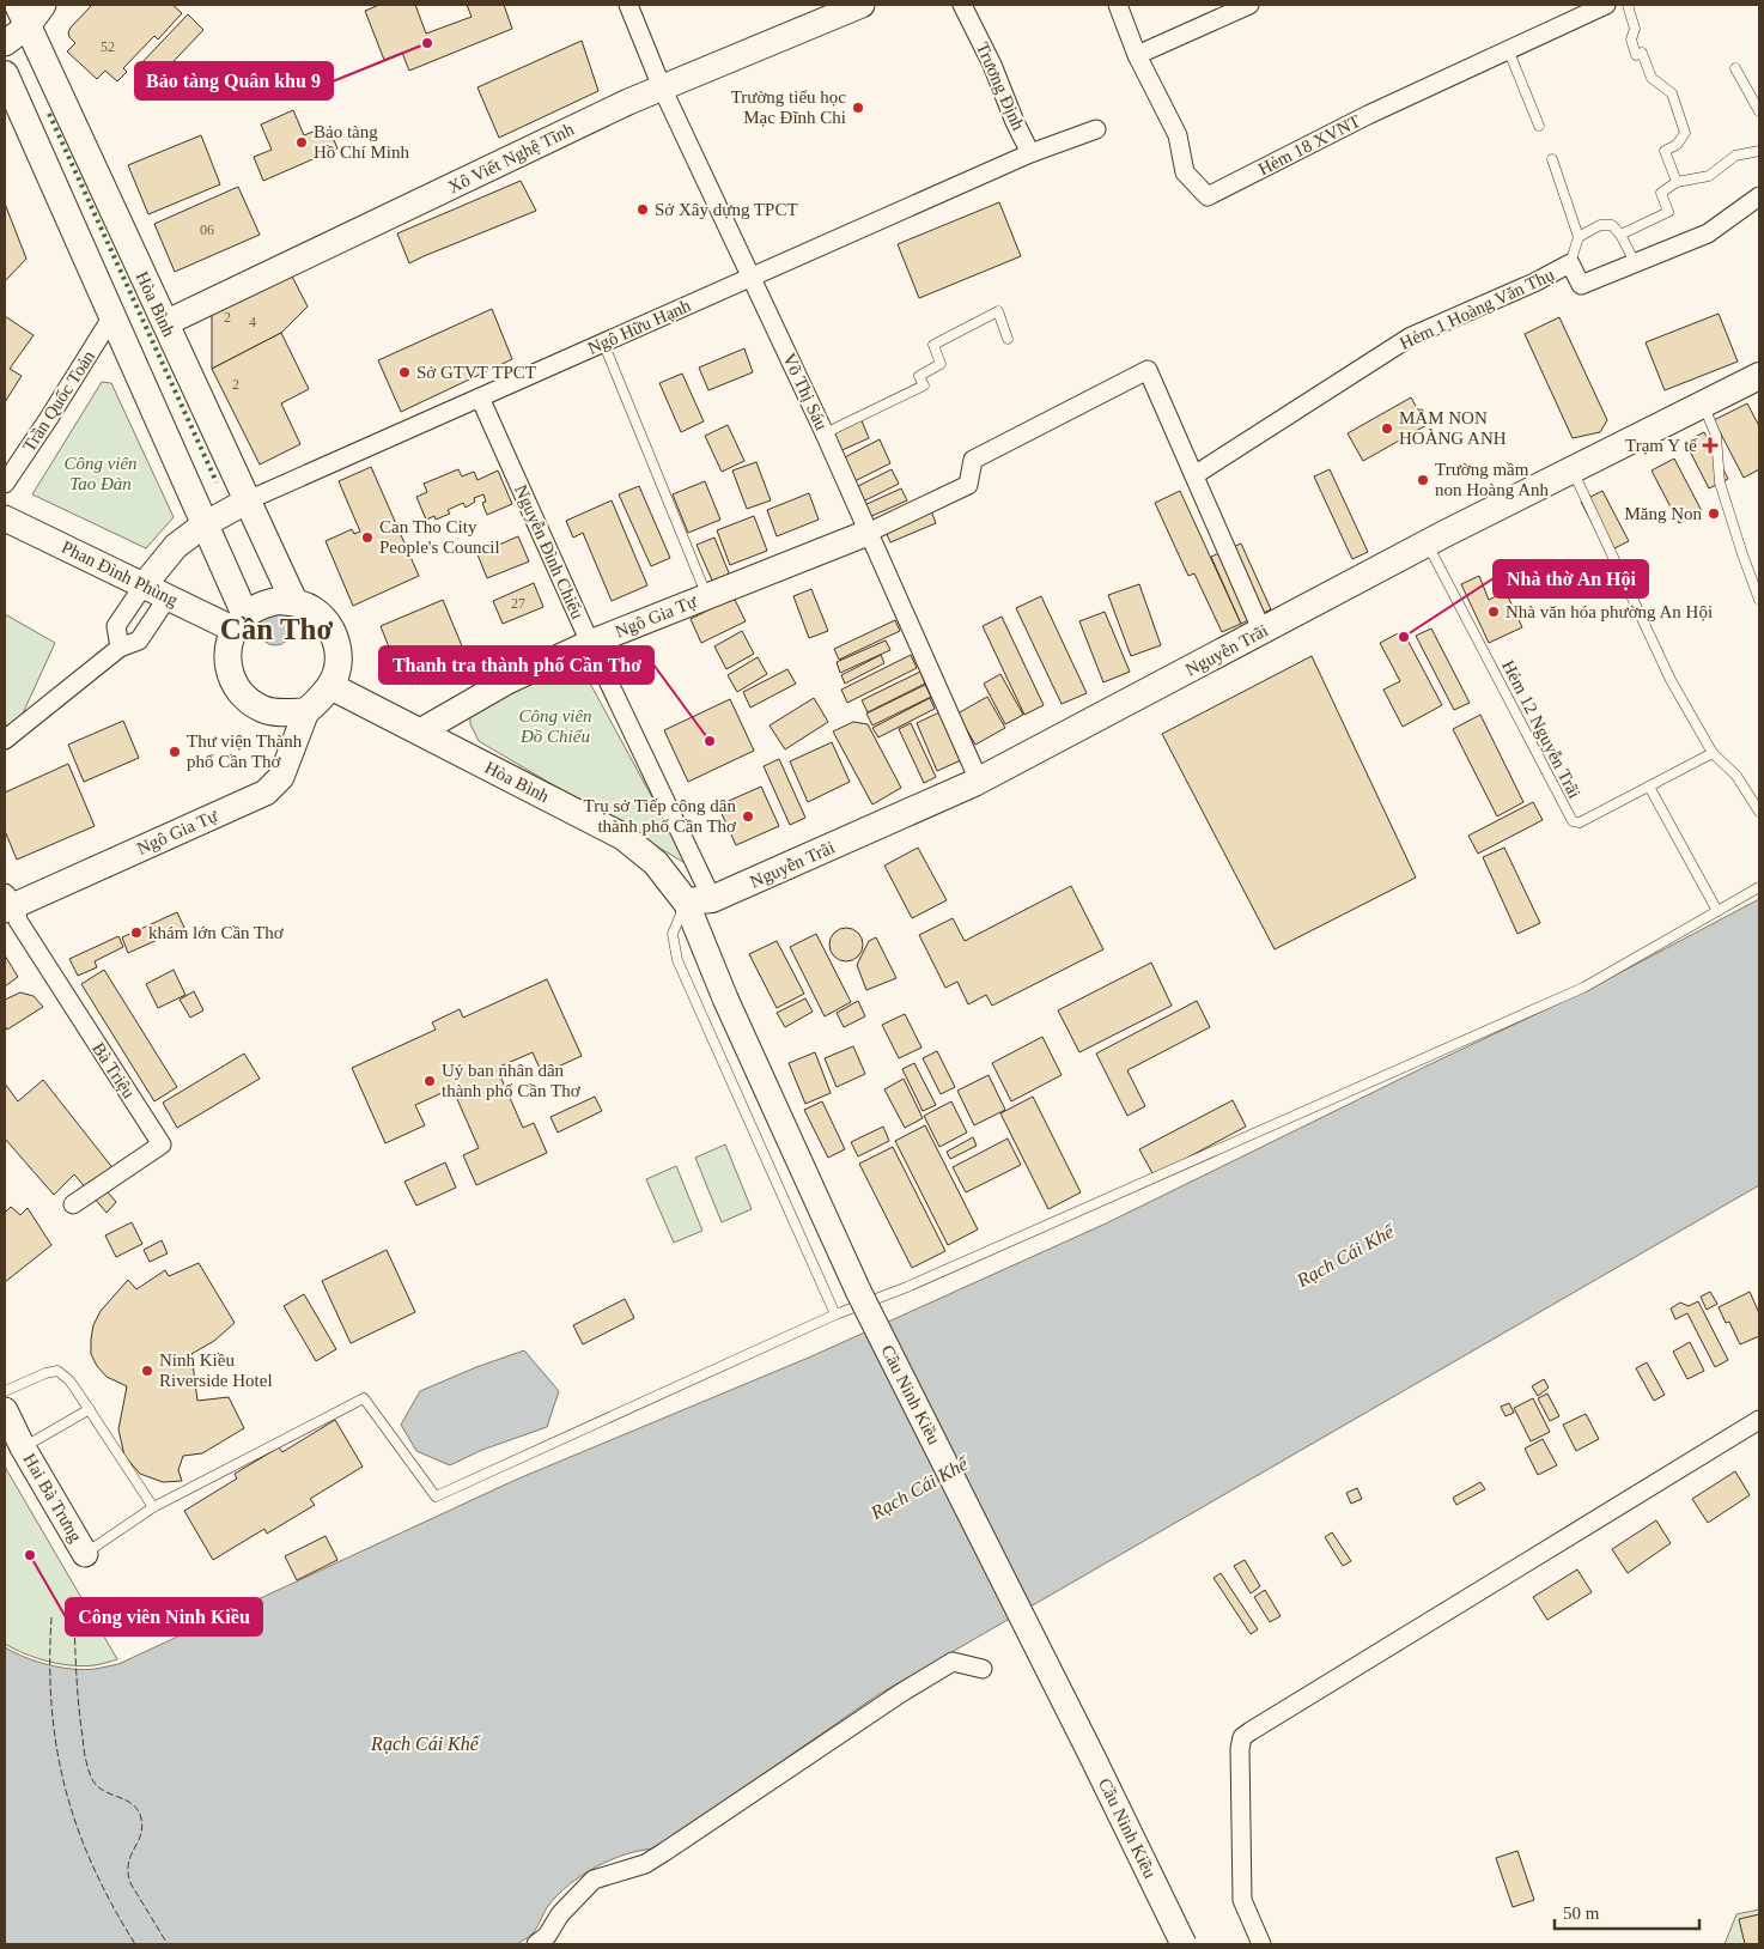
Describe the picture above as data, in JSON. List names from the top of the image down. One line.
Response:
{"streets":{"main road":["Hòa Bình","Nguyễn Trãi"],"street":["Trương Định","Hẻm 18 XVNT","Xô Viết Nghệ Tĩnh","Hẻm 1 Hoàng Văn Thụ","Ngô Hữu Hạnh","Võ Thị Sáu","Trần Quốc Toản","Nguyễn Đình Chiểu","Phan Đình Phùng","Ngô Gia Tự","Bà Triệu","Cầu Ninh Kiều","Hai Bà Trưng"],"lane":["Hẻm 12 Nguyễn Trãi"]},"crossings":[["Trương Định","Ngô Hữu Hạnh"],["Xô Viết Nghệ Tĩnh","Hòa Bình"],["Xô Viết Nghệ Tĩnh","Võ Thị Sáu"],["Hòa Bình","Ngô Hữu Hạnh"],["Hòa Bình","Nguyễn Đình Chiểu"],["Hòa Bình","Phan Đình Phùng"],["Hòa Bình","Ngô Gia Tự"],["Hòa Bình","Nguyễn Trãi"],["Hòa Bình","Cầu Ninh Kiều"],["Ngô Hữu Hạnh","Võ Thị Sáu"],["Ngô Hữu Hạnh","Nguyễn Đình Chiểu"],["Võ Thị Sáu","Ngô Gia Tự"],["Võ Thị Sáu","Nguyễn Trãi"],["Nguyễn Đình Chiểu","Ngô Gia Tự"],["Nguyễn Đình Chiểu","Nguyễn Trãi"],["Nguyễn Đình Chiểu","Cầu Ninh Kiều"],["Phan Đình Phùng","Ngô Gia Tự"],["Ngô Gia Tự","Bà Triệu"],["Nguyễn Trãi","Hẻm 12 Nguyễn Trãi"],["Nguyễn Trãi","Cầu Ninh Kiều"]],"districts":["Cần Thơ"],"water":["Rạch Cái Khế"],"parks":["Công viên Tao Đàn","Công viên Đồ Chiểu"],"places":{"other":["Bảo tàng Quân khu 9","Trường tiểu học Mạc Đĩnh Chi","Bảo tàng Hồ Chí Minh","Sở Xây dựng TPCT","Sở GTVT TPCT","MẦM NON HOÀNG ANH","Trường mầm non Hoàng Anh","Măng Non","Can Tho City People's Council","Nhà văn hóa phường An Hội","Nhà thờ An Hội","Thanh tra thành phố Cần Thơ","Thư viện Thành phố Cần Thơ","Trụ sở Tiếp công dân thành phố Cần Thơ","khám lớn Cần Thơ","Uỷ ban nhân dân thành phố Cần Thơ","Ninh Kiều Riverside Hotel","Công viên Ninh Kiều"],"health":["Trạm Y tế"]},"house_numbers":["52","06","2","4","2","27"],"scale_bar":"50 m"}
